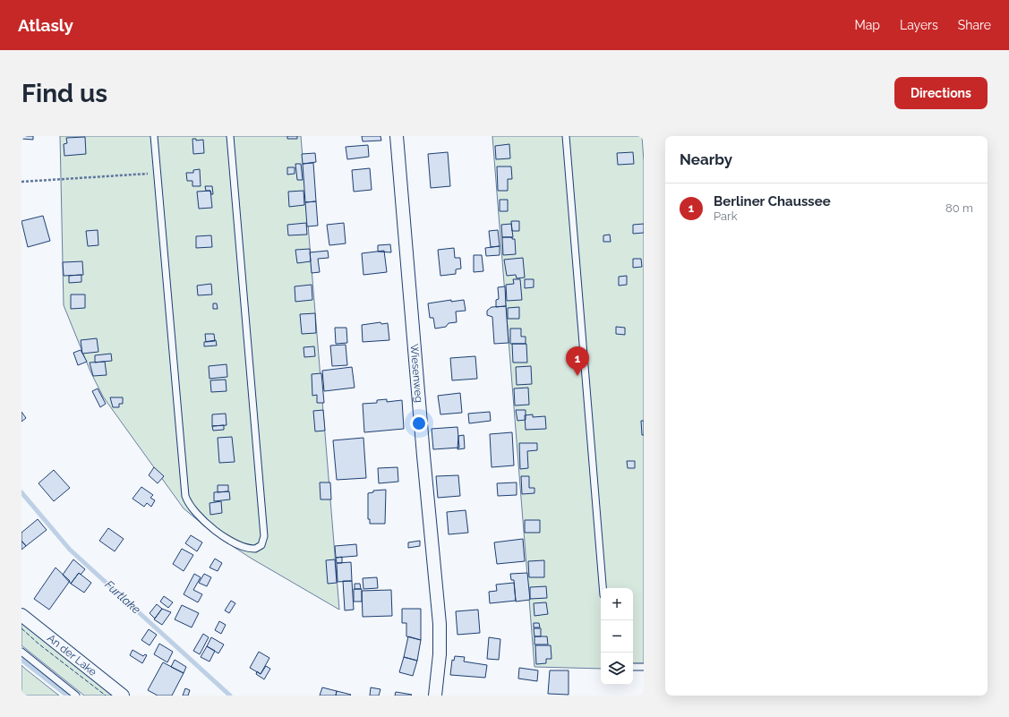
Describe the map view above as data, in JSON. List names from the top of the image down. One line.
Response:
{"streets":{"street":["Wiesenweg","An der Lake"]},"water":["Furtlake"],"page":{"header":"Atlasly","nav":["Map","Layers","Share"],"buttons":"Directions","title":"Find us","heading":"Nearby","list":[{"mark":"1","name":"Berliner Chaussee","note":"Park","value":"80 m"}],"pins":"1","map_buttons":["+","−"]}}
